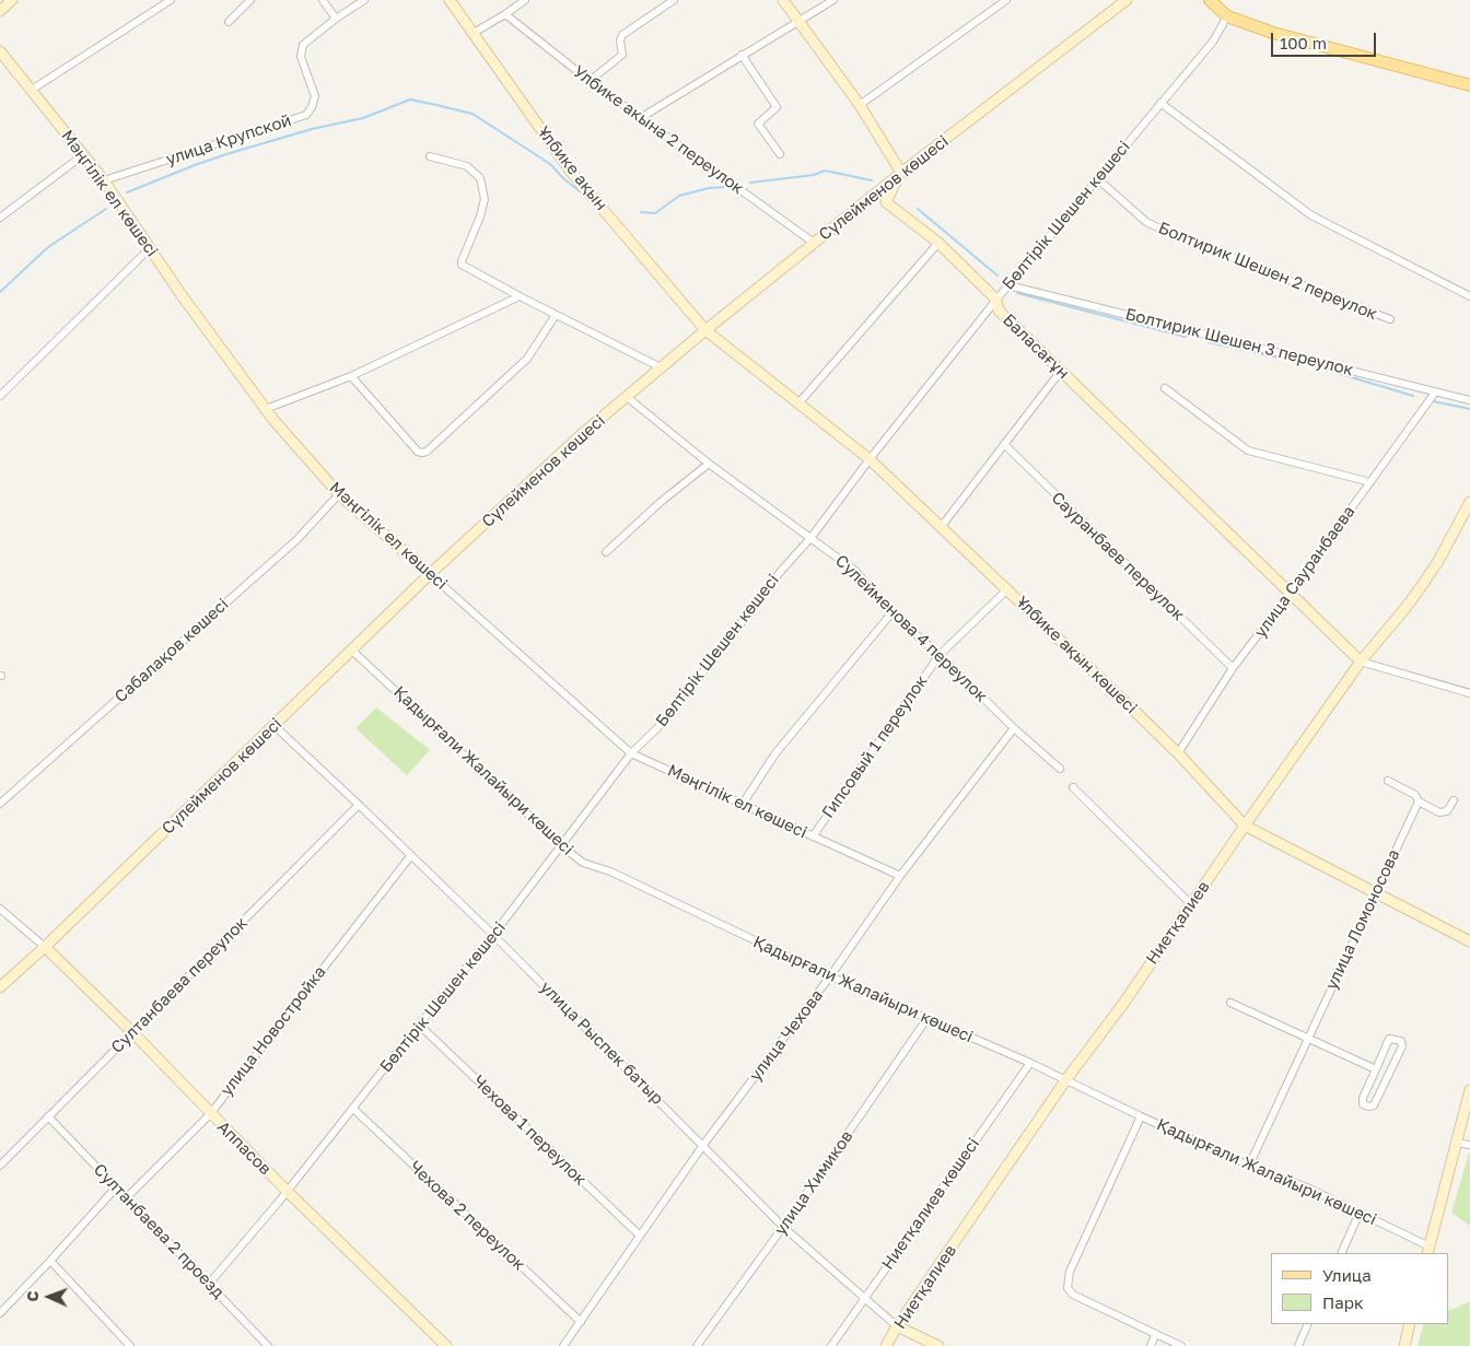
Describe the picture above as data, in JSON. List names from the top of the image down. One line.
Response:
{"streets":{"street":["Улбике акына 2 переулок","улица Крупской","Ұлбике ақын","Сүлейменов көшесі","Мәңгілік ел көшесі","Бөлтірік Шешен көшесі","Болтирик Шешен 2 переулок","Болтирик Шешен 3 переулок","Баласағұн","Сауранбаев переулок","улица Сауранбаева","Сулейменова 4 переулок","Сабалақов көшесі","Ұлбике ақын көшесі","Гипсовый 1 переулок","Қадырғали Жалайыри көшесі","улица Ломоносова","Ниетқалиев","Султанбаева переулок","улица Новостройка","улица Чехова","улица Рыспек батыр","Чехова 1 переулок","Аппасов","улица Химиков","Ниетқалиев көшесі","Чехова 2 переулок","Султанбаева 2 проезд"]},"crossings":[["Улбике акына 2 переулок","Сүлейменов көшесі"],["улица Крупской","Мәңгілік ел көшесі"],["Ұлбике ақын","Сүлейменов көшесі"],["Ұлбике ақын","Ұлбике ақын көшесі"],["Сүлейменов көшесі","Мәңгілік ел көшесі"],["Сүлейменов көшесі","Баласағұн"],["Сүлейменов көшесі","Сулейменова 4 переулок"],["Сүлейменов көшесі","Ұлбике ақын көшесі"],["Сүлейменов көшесі","Қадырғали Жалайыри көшесі"],["Сүлейменов көшесі","улица Рыспек батыр"],["Сүлейменов көшесі","Аппасов"],["Мәңгілік ел көшесі","Бөлтірік Шешен көшесі"],["Мәңгілік ел көшесі","Сабалақов көшесі"],["Мәңгілік ел көшесі","Гипсовый 1 переулок"],["Мәңгілік ел көшесі","улица Чехова"],["Бөлтірік Шешен көшесі","Болтирик Шешен 2 переулок"],["Бөлтірік Шешен көшесі","Болтирик Шешен 3 переулок"],["Бөлтірік Шешен көшесі","Баласағұн"],["Бөлтірік Шешен көшесі","Сулейменова 4 переулок"],["Бөлтірік Шешен көшесі","Ұлбике ақын көшесі"],["Бөлтірік Шешен көшесі","Қадырғали Жалайыри көшесі"],["Бөлтірік Шешен көшесі","улица Рыспек батыр"],["Бөлтірік Шешен көшесі","Чехова 1 переулок"],["Бөлтірік Шешен көшесі","Аппасов"],["Бөлтірік Шешен көшесі","Чехова 2 переулок"],["Бөлтірік Шешен көшесі","Султанбаева 2 проезд"],["Болтирик Шешен 3 переулок","улица Сауранбаева"],["Баласағұн","улица Сауранбаева"],["Баласағұн","Ниетқалиев"],["Сауранбаев переулок","улица Сауранбаева"],["улица Сауранбаева","Ұлбике ақын көшесі"],["Сулейменова 4 переулок","Гипсовый 1 переулок"],["Сулейменова 4 переулок","улица Чехова"],["Ұлбике ақын көшесі","Гипсовый 1 переулок"],["Ұлбике ақын көшесі","улица Ломоносова"],["Ұлбике ақын көшесі","Ниетқалиев"],["Қадырғали Жалайыри көшесі","улица Ломоносова"],["Қадырғали Жалайыри көшесі","Ниетқалиев"],["Қадырғали Жалайыри көшесі","улица Чехова"],["Қадырғали Жалайыри көшесі","улица Химиков"],["Қадырғали Жалайыри көшесі","Ниетқалиев көшесі"],["Ниетқалиев","улица Рыспек батыр"],["Султанбаева переулок","улица Рыспек батыр"],["Султанбаева переулок","Аппасов"],["Султанбаева переулок","Султанбаева 2 проезд"],["улица Новостройка","улица Рыспек батыр"],["улица Новостройка","Аппасов"],["улица Новостройка","Султанбаева 2 проезд"],["улица Чехова","улица Рыспек батыр"],["улица Чехова","Чехова 1 переулок"],["улица Чехова","Чехова 2 переулок"],["улица Рыспек батыр","улица Химиков"],["улица Рыспек батыр","Ниетқалиев көшесі"]],"legend":["Улица","Парк"],"scale_bar":"100 m","north":"left"}
